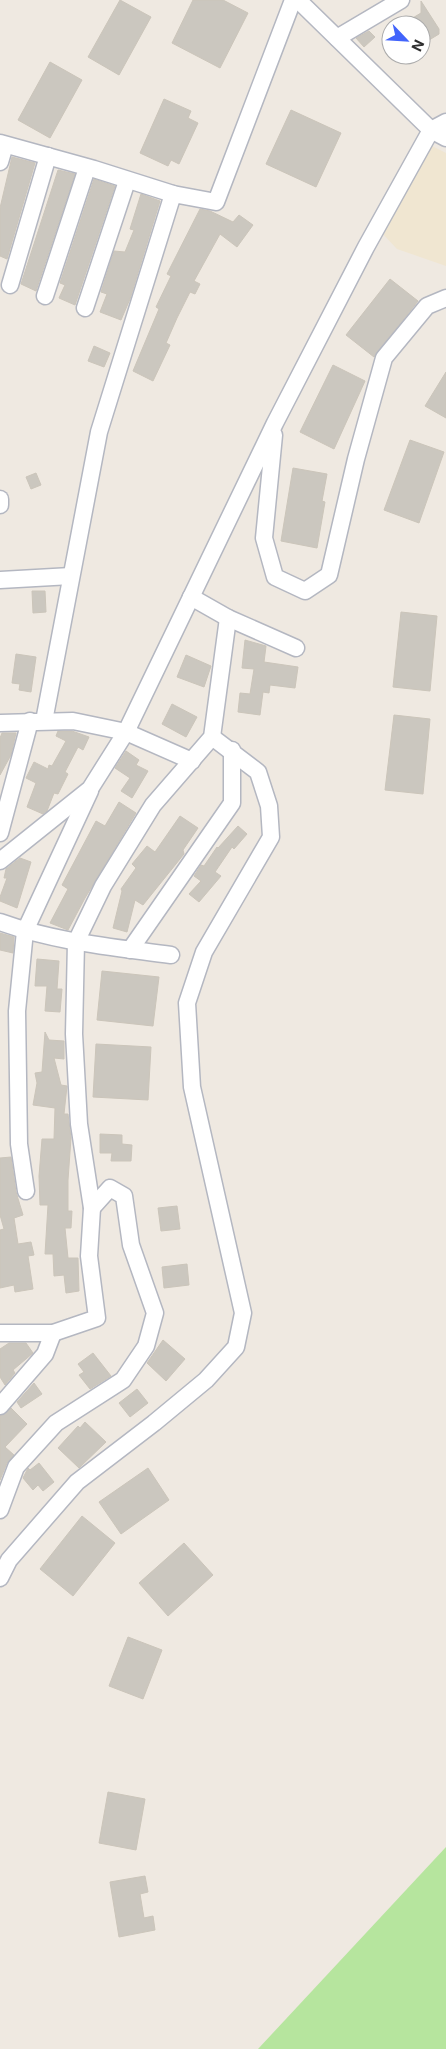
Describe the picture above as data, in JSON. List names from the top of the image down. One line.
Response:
{"north":"bottom right"}
